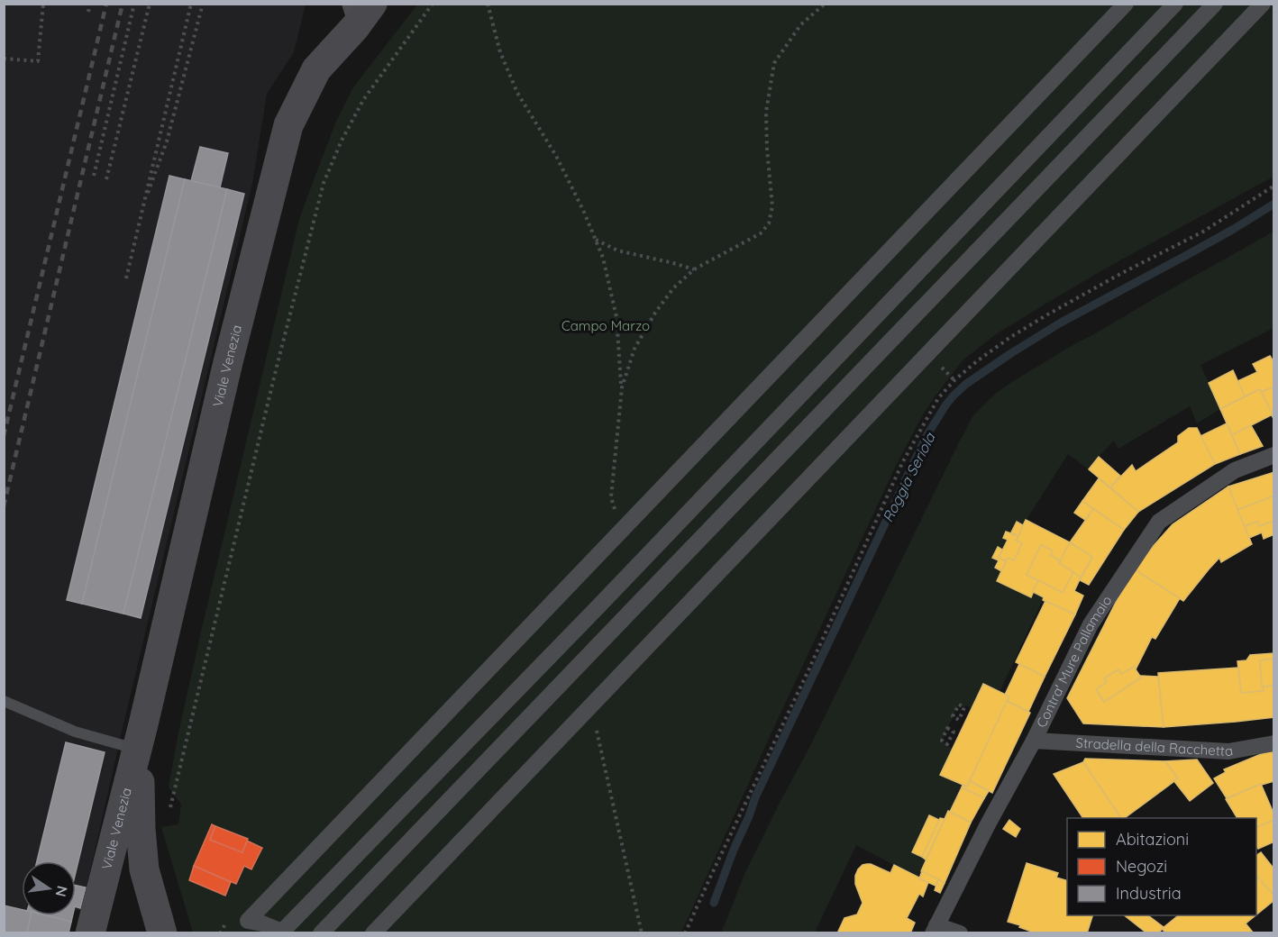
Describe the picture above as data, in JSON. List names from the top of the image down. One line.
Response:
{"streets":{"main road":["Viale Venezia"],"street":["Contra' Mure Pallamaio","Stradella della Racchetta"]},"crossings":[["Contra' Mure Pallamaio","Stradella della Racchetta"]],"water":["Roggia Seriola"],"parks":["Campo Marzo"],"legend":["Abitazioni","Negozi","Industria"],"north":"right"}
